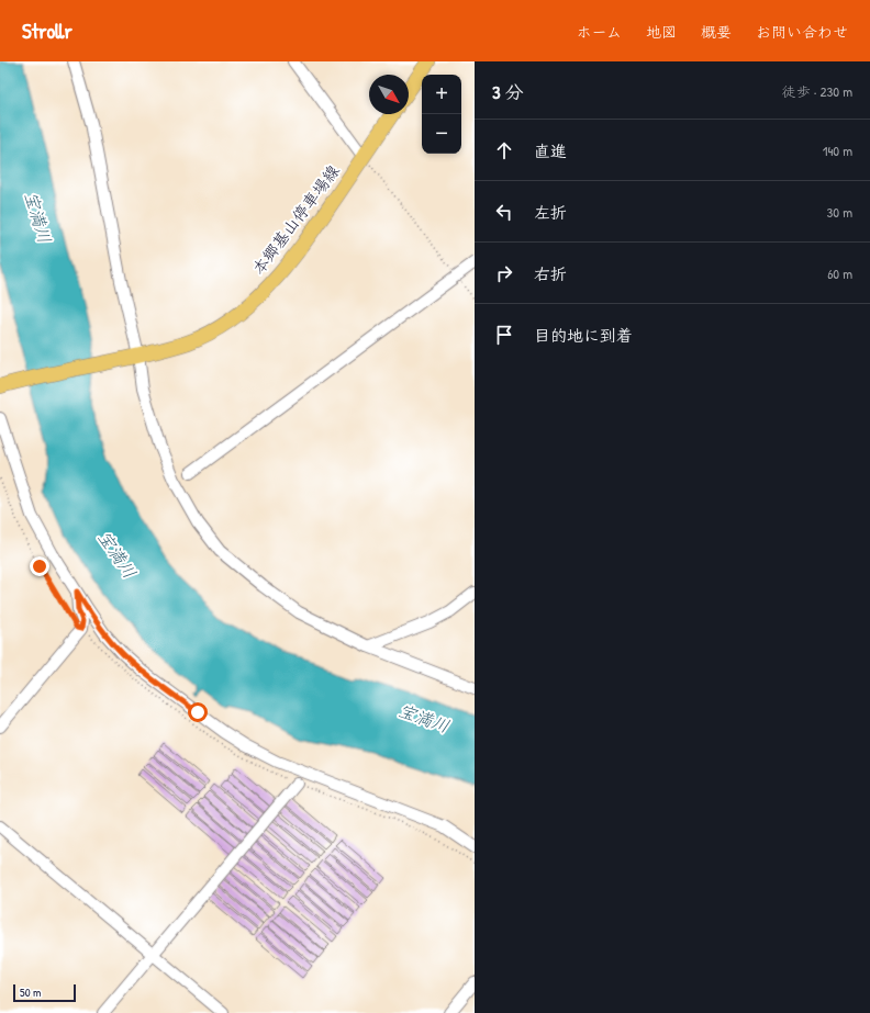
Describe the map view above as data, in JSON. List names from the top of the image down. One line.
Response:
{"streets":{"main road":["本郷基山停車場線"]},"water":["宝満川"],"scale_bar":"50 m","north":"bottom right","page":{"header":"Strollr","nav":["ホーム","地図","概要","お問い合わせ"],"heading":["3 分","徒歩 · 230 m"],"map_buttons":["+","−"],"list":[["直進","140 m"],["左折","30 m"],["右折","60 m"],"目的地に到着"],"scale":"50 m"}}
